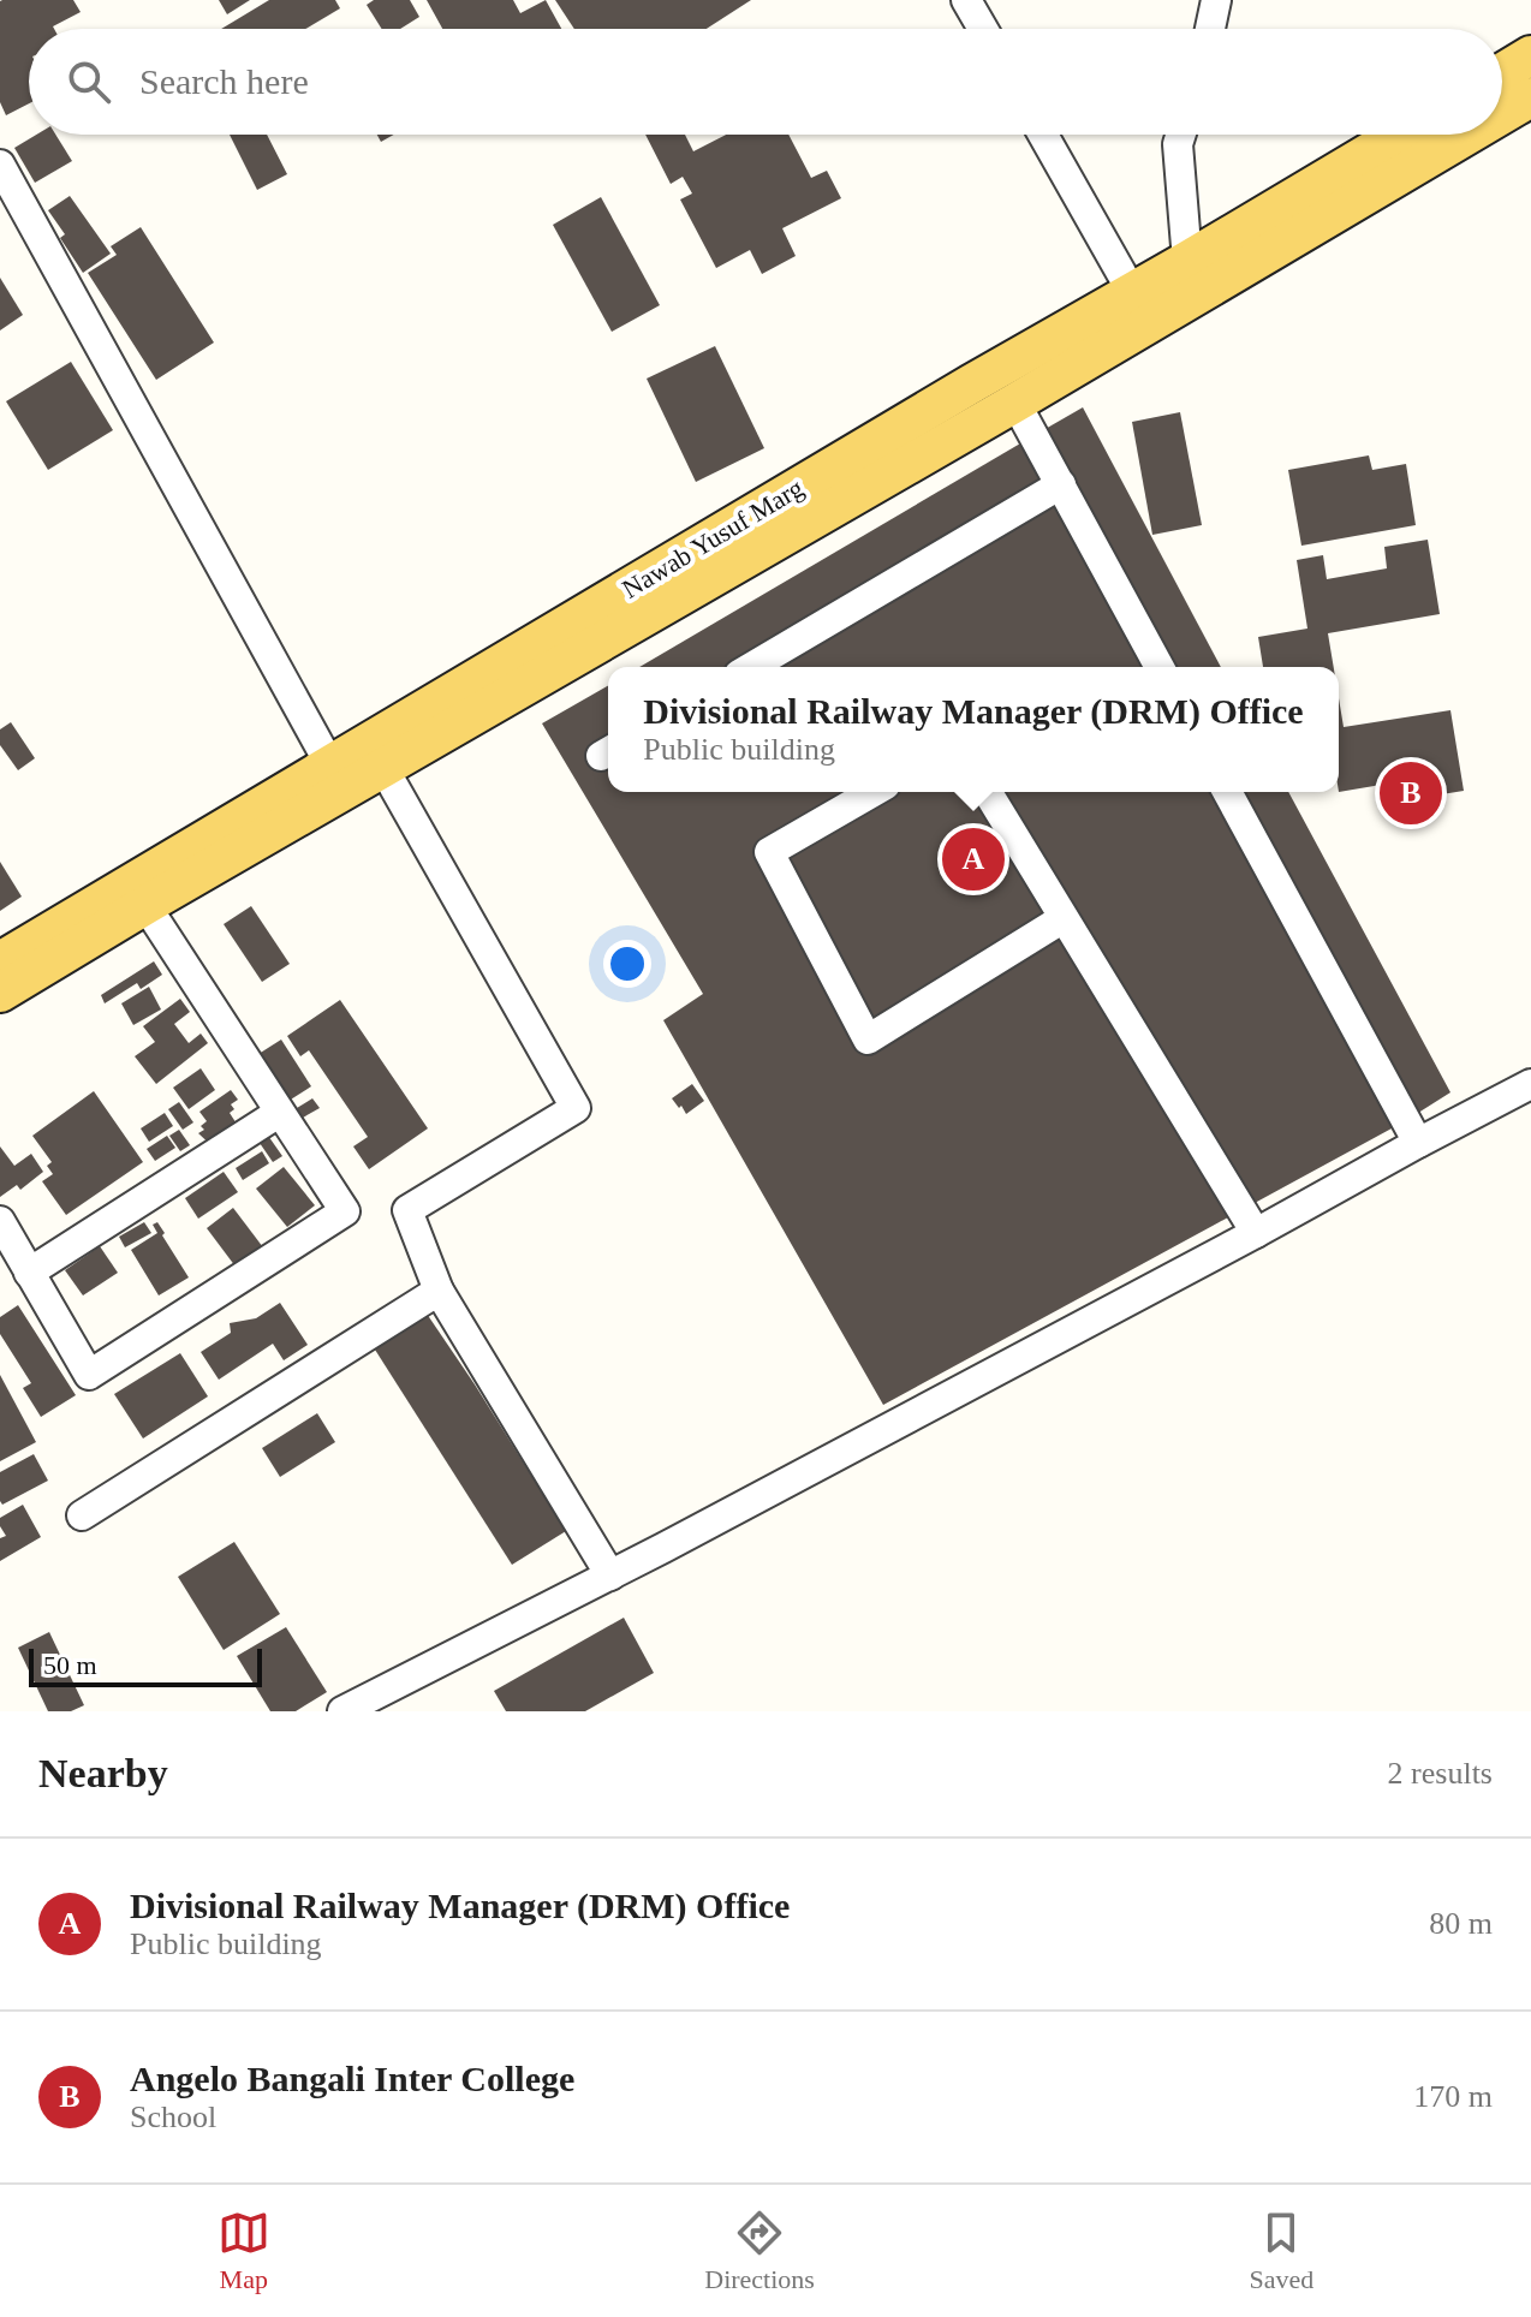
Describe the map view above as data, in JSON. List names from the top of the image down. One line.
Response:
{"streets":{"main road":["Nawab Yusuf Marg"]},"scale_bar":"50 m","page":{"search":"Search here","popup":["Divisional Railway Manager (DRM) Office","Public building"],"pins":["B","A"],"scale":"50 m","heading":["Nearby","2 results"],"list":[{"mark":"A","name":"Divisional Railway Manager (DRM) Office","note":"Public building","value":"80 m"},{"mark":"B","name":"Angelo Bangali Inter College","note":"School","value":"170 m"}],"nav":["Map","Directions","Saved"]}}
